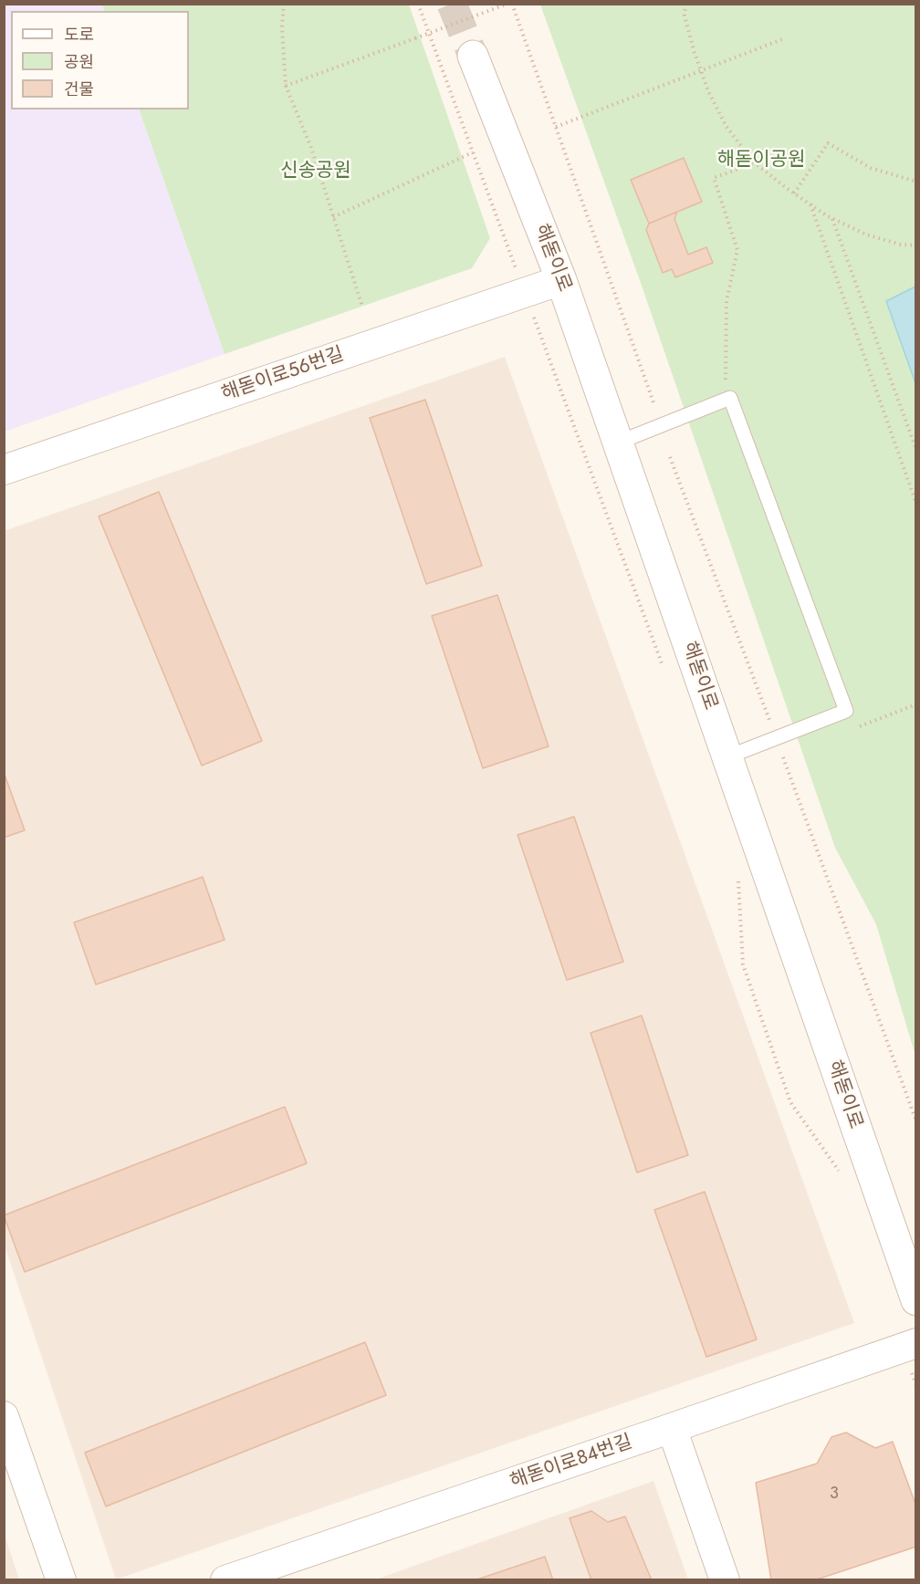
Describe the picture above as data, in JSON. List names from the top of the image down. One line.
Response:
{"streets":{"street":["해돋이로","해돋이로56번길","해돋이로84번길"]},"crossings":[["해돋이로","해돋이로56번길"]],"parks":["해돋이공원","신송공원"],"house_numbers":["3"],"legend":["도로","공원","건물"]}
